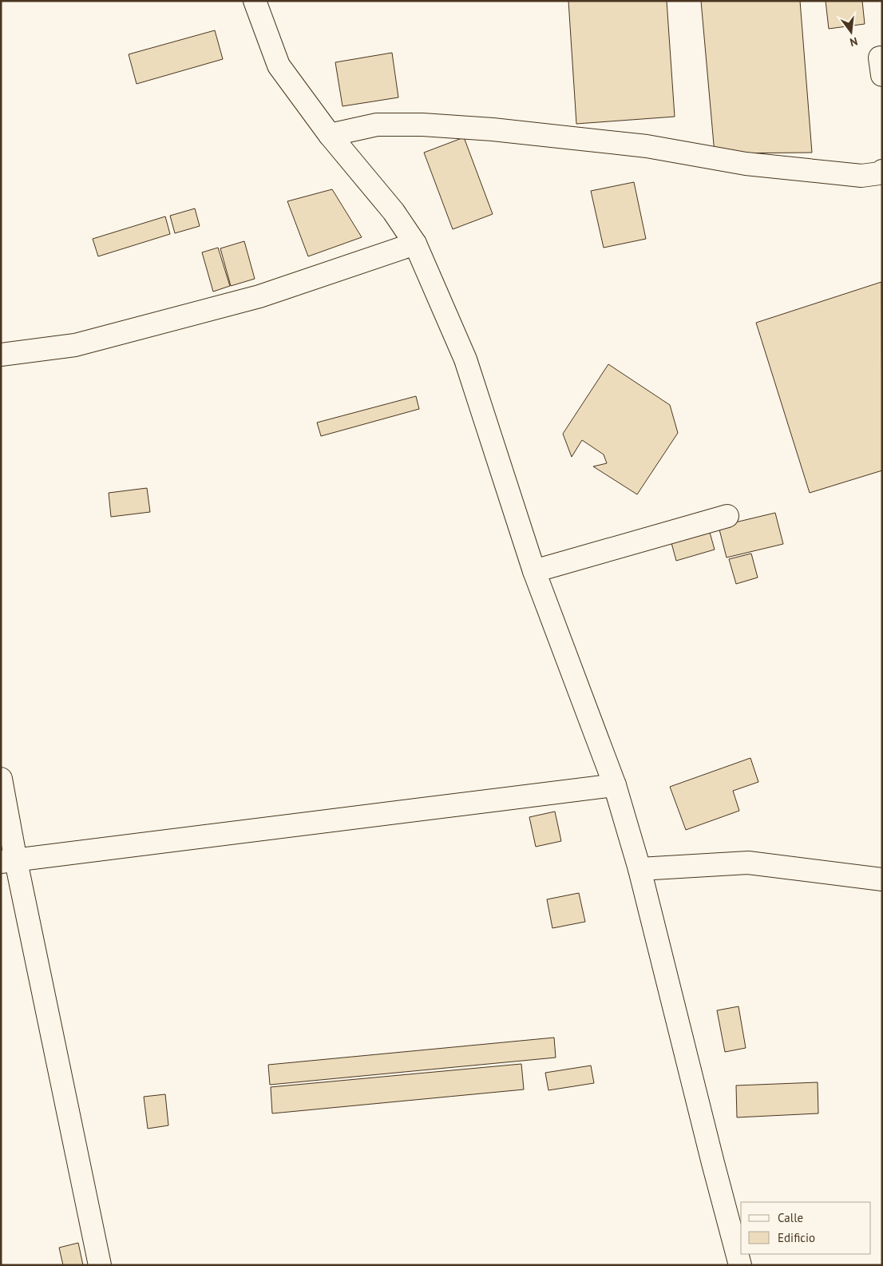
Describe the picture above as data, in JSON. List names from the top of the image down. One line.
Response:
{"legend":["Calle","Edificio"],"north":"bottom"}
